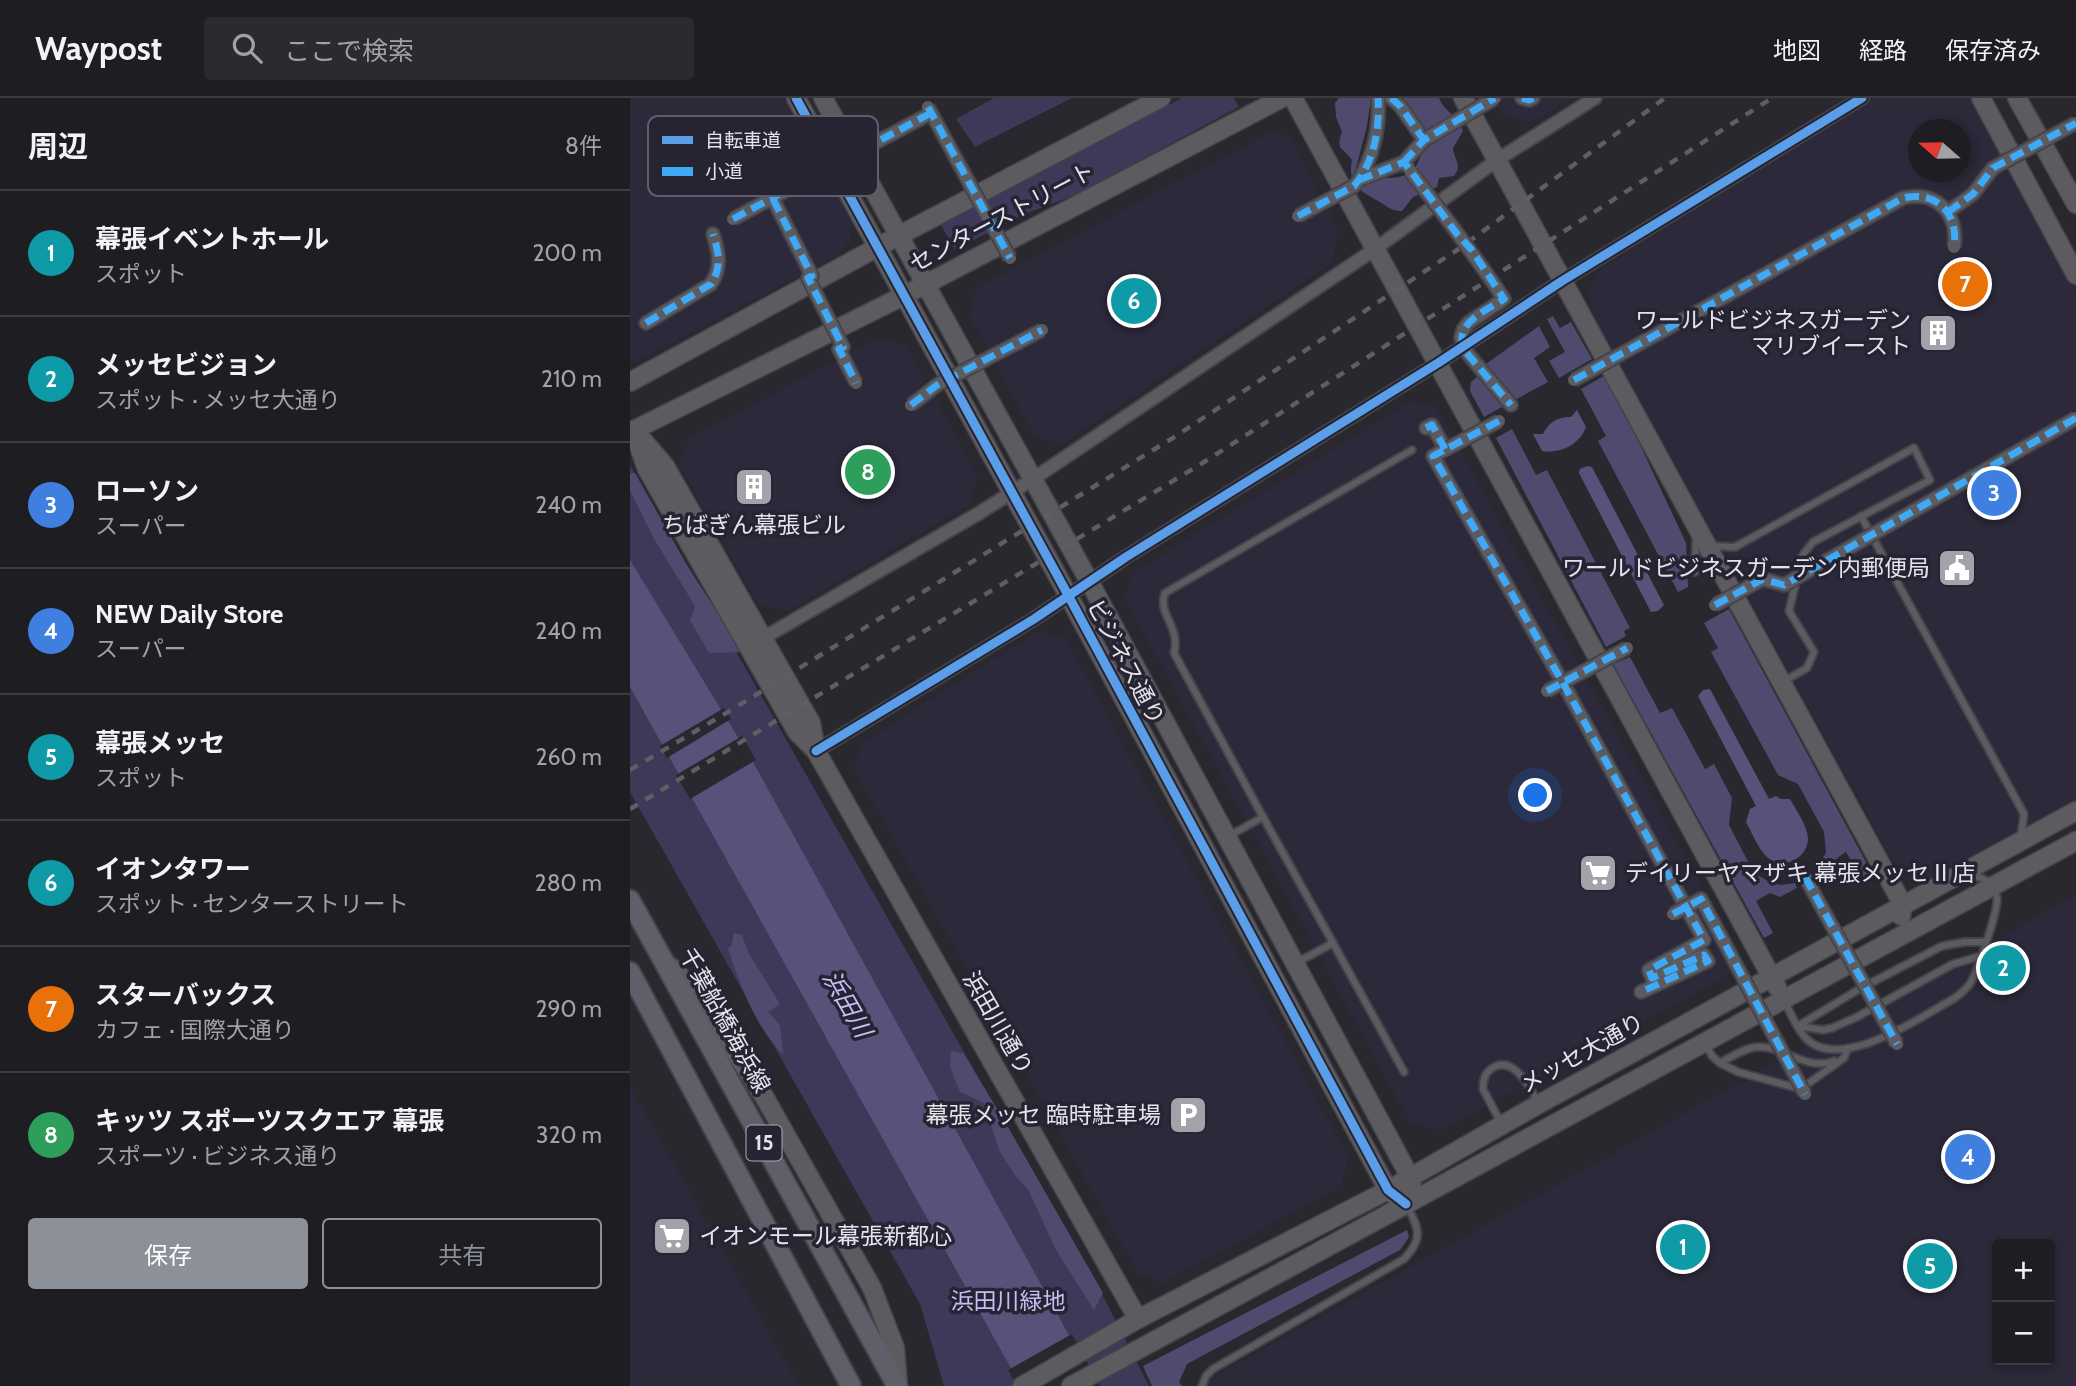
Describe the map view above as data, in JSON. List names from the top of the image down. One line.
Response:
{"streets":{"main road":["千葉船橋海浜線","15"],"street":["センターストリート","ビジネス通り","浜田川通り","メッセ大通り"]},"crossings":[["センターストリート","ビジネス通り"],["センターストリート","浜田川通り"],["ビジネス通り","メッセ大通り"],["浜田川通り","メッセ大通り"]],"water":["浜田川"],"parks":["浜田川緑地"],"places":{"building":["ワールドビジネスガーデン マリブイースト","ちばぎん幕張ビル"],"public building":["ワールドビジネスガーデン内郵便局"],"supermarket":["デイリーヤマザキ 幕張メッセⅡ店","イオンモール幕張新都心"],"parking":["幕張メッセ 臨時駐車場"]},"legend":["自転車道","小道"],"north":"left","page":{"header":"Waypost","search":"ここで検索","nav":["地図","経路","保存済み"],"heading":["周辺","8件"],"list":[{"mark":"1","name":"幕張イベントホール","note":"スポット","value":"200 m"},{"mark":"2","name":"メッセビジョン","note":"スポット · メッセ大通り","value":"210 m"},{"mark":"3","name":"ローソン","note":"スーパー","value":"240 m"},{"mark":"4","name":"NEW Daily Store","note":"スーパー","value":"240 m"},{"mark":"5","name":"幕張メッセ","note":"スポット","value":"260 m"},{"mark":"6","name":"イオンタワー","note":"スポット · センターストリート","value":"280 m"},{"mark":"7","name":"スターバックス","note":"カフェ · 国際大通り","value":"290 m"},{"mark":"8","name":"キッツ スポーツスクエア 幕張","note":"スポーツ · ビジネス通り","value":"320 m"}],"pins":["7","6","8","3","2","4","1","5"],"buttons":["保存","共有"],"map_buttons":["+","−"]}}
